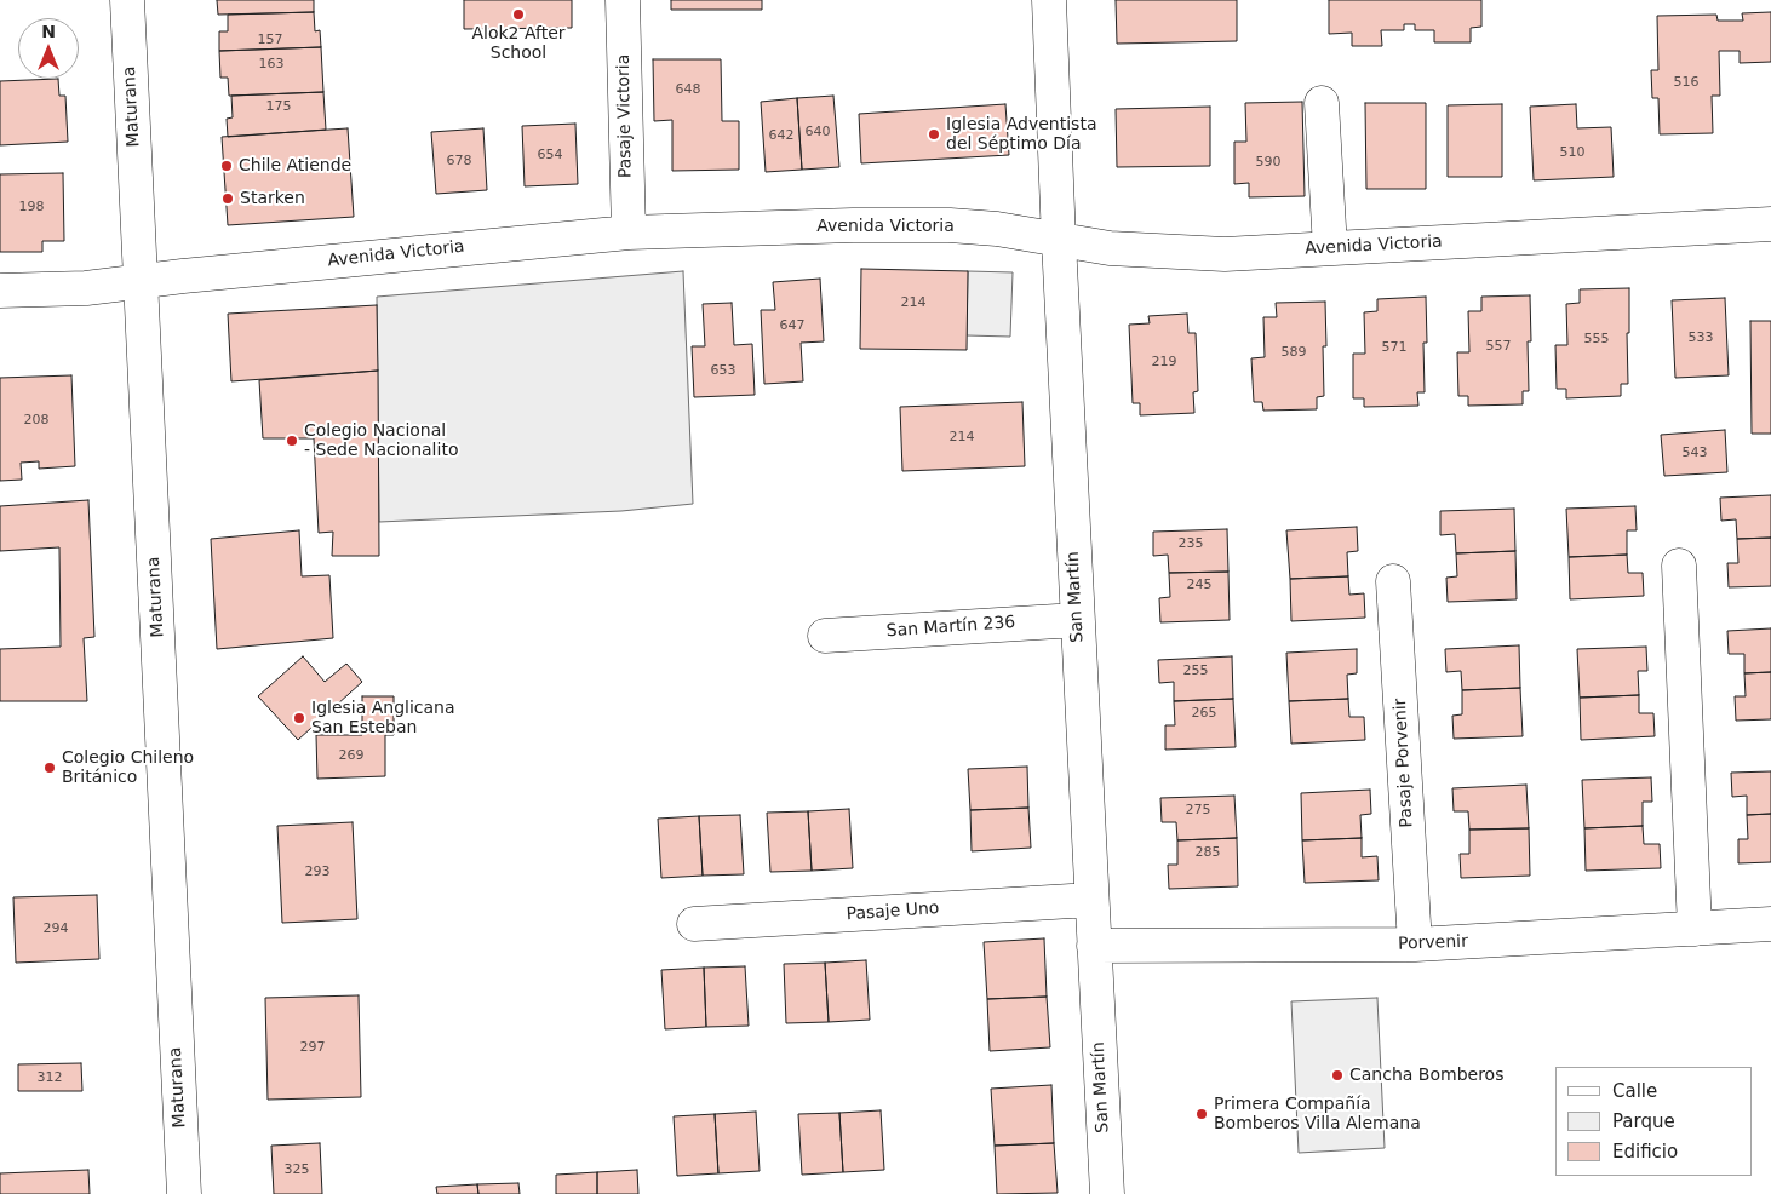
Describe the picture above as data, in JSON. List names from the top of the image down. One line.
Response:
{"streets":{"street":["Maturana","Pasaje Victoria","Avenida Victoria","San Martín","San Martín 236","Pasaje Porvenir","Pasaje Uno","Porvenir"]},"crossings":[["Maturana","Avenida Victoria"],["Pasaje Victoria","Avenida Victoria"],["Avenida Victoria","San Martín"],["San Martín","San Martín 236"],["San Martín","Pasaje Uno"],["San Martín","Porvenir"],["Pasaje Porvenir","Porvenir"]],"places":["Alok2 After School","Iglesia Adventista del Séptimo Día","Chile Atiende","Starken","Colegio Nacional - Sede Nacionalito","Iglesia Anglicana San Esteban","Colegio Chileno Británico","Cancha Bomberos","Primera Compañía Bomberos Villa Alemana"],"house_numbers":["157","163","516","648","175","640","642","510","654","678","590","198","214","647","533","555","557","571","589","219","653","208","214","543","235","245","255","265","269","275","285","293","294","297","312","325"],"legend":["Calle","Parque","Edificio"],"north":"top"}
